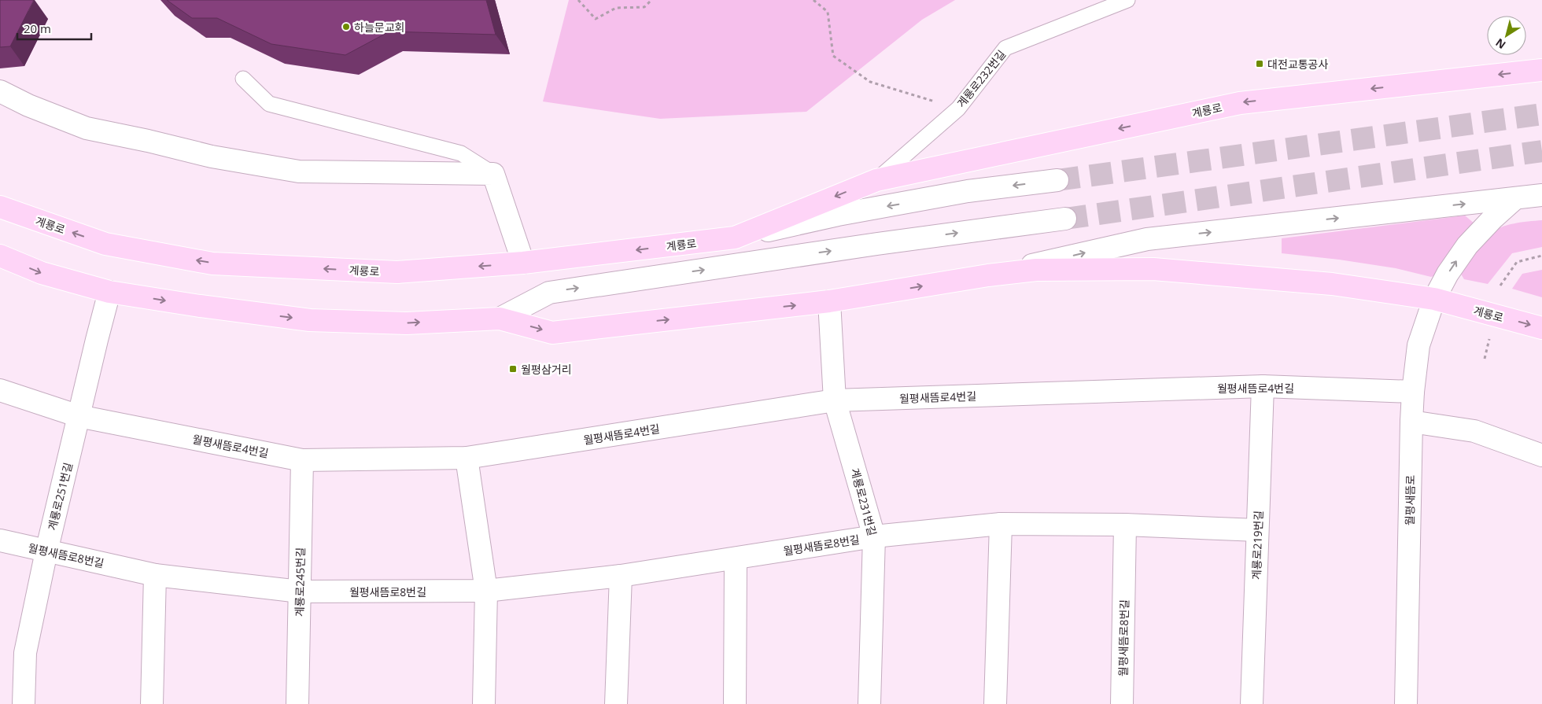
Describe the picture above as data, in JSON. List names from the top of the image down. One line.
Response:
{"streets":{"main road":["계룡로"],"street":["월평새뜸로4번길","계룡로251번길","월평새뜸로","계룡로231번길","월평새뜸로8번길","계룡로219번길","계룡로245번길"],"lane":["계룡로232번길"]},"crossings":[["계룡로232번길","계룡로"],["계룡로","월평새뜸로"],["계룡로","계룡로231번길"],["월평새뜸로4번길","계룡로251번길"],["월평새뜸로4번길","월평새뜸로"],["월평새뜸로4번길","계룡로231번길"],["월평새뜸로4번길","계룡로219번길"],["월평새뜸로4번길","계룡로245번길"],["계룡로251번길","월평새뜸로8번길"],["계룡로231번길","월평새뜸로8번길"],["월평새뜸로8번길","계룡로219번길"],["월평새뜸로8번길","계룡로245번길"]],"places":{"other":["하늘문교회"],"transit":["대전교통공사","월평삼거리"]},"scale_bar":"20 m","north":"bottom left"}
